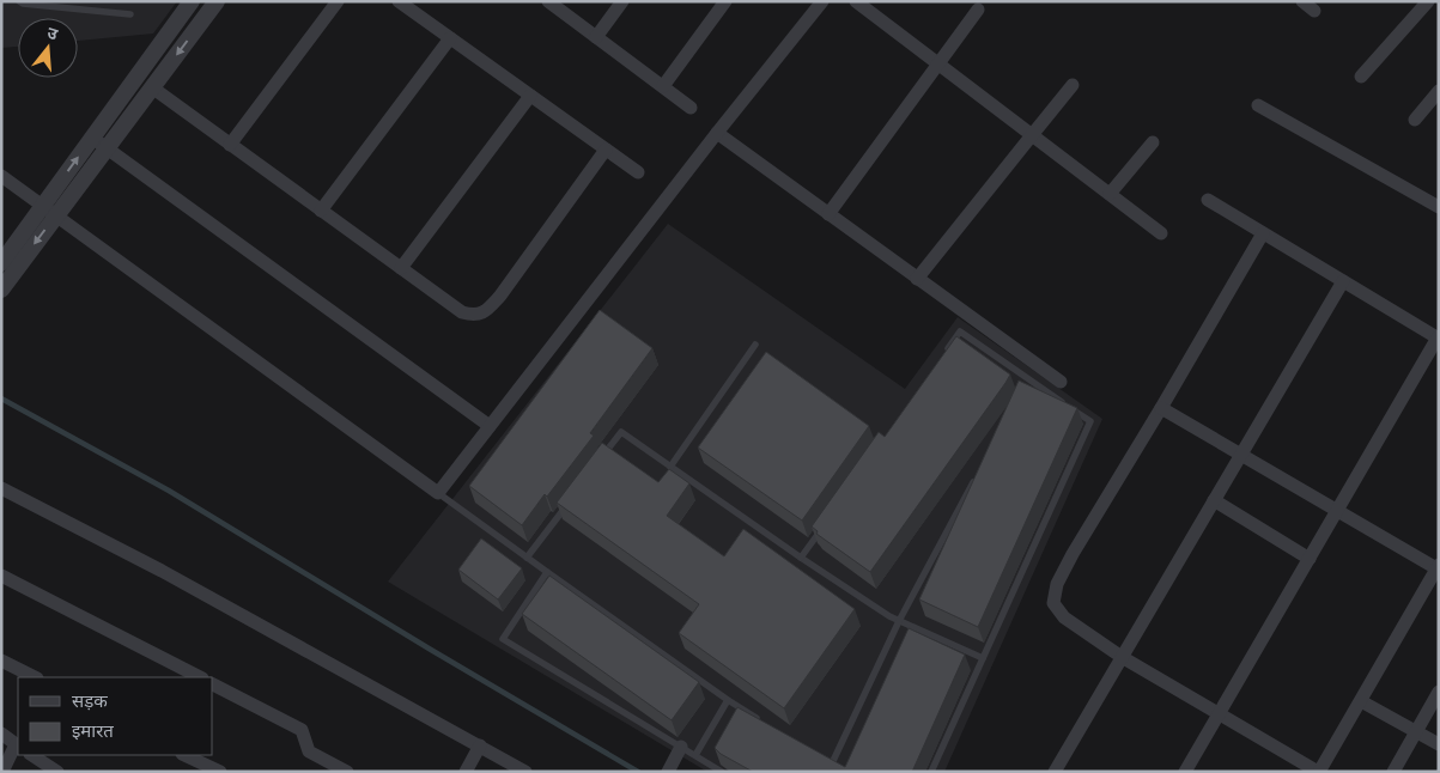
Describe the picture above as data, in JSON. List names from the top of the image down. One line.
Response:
{"legend":["सड़क","इमारत"],"north":"top"}
